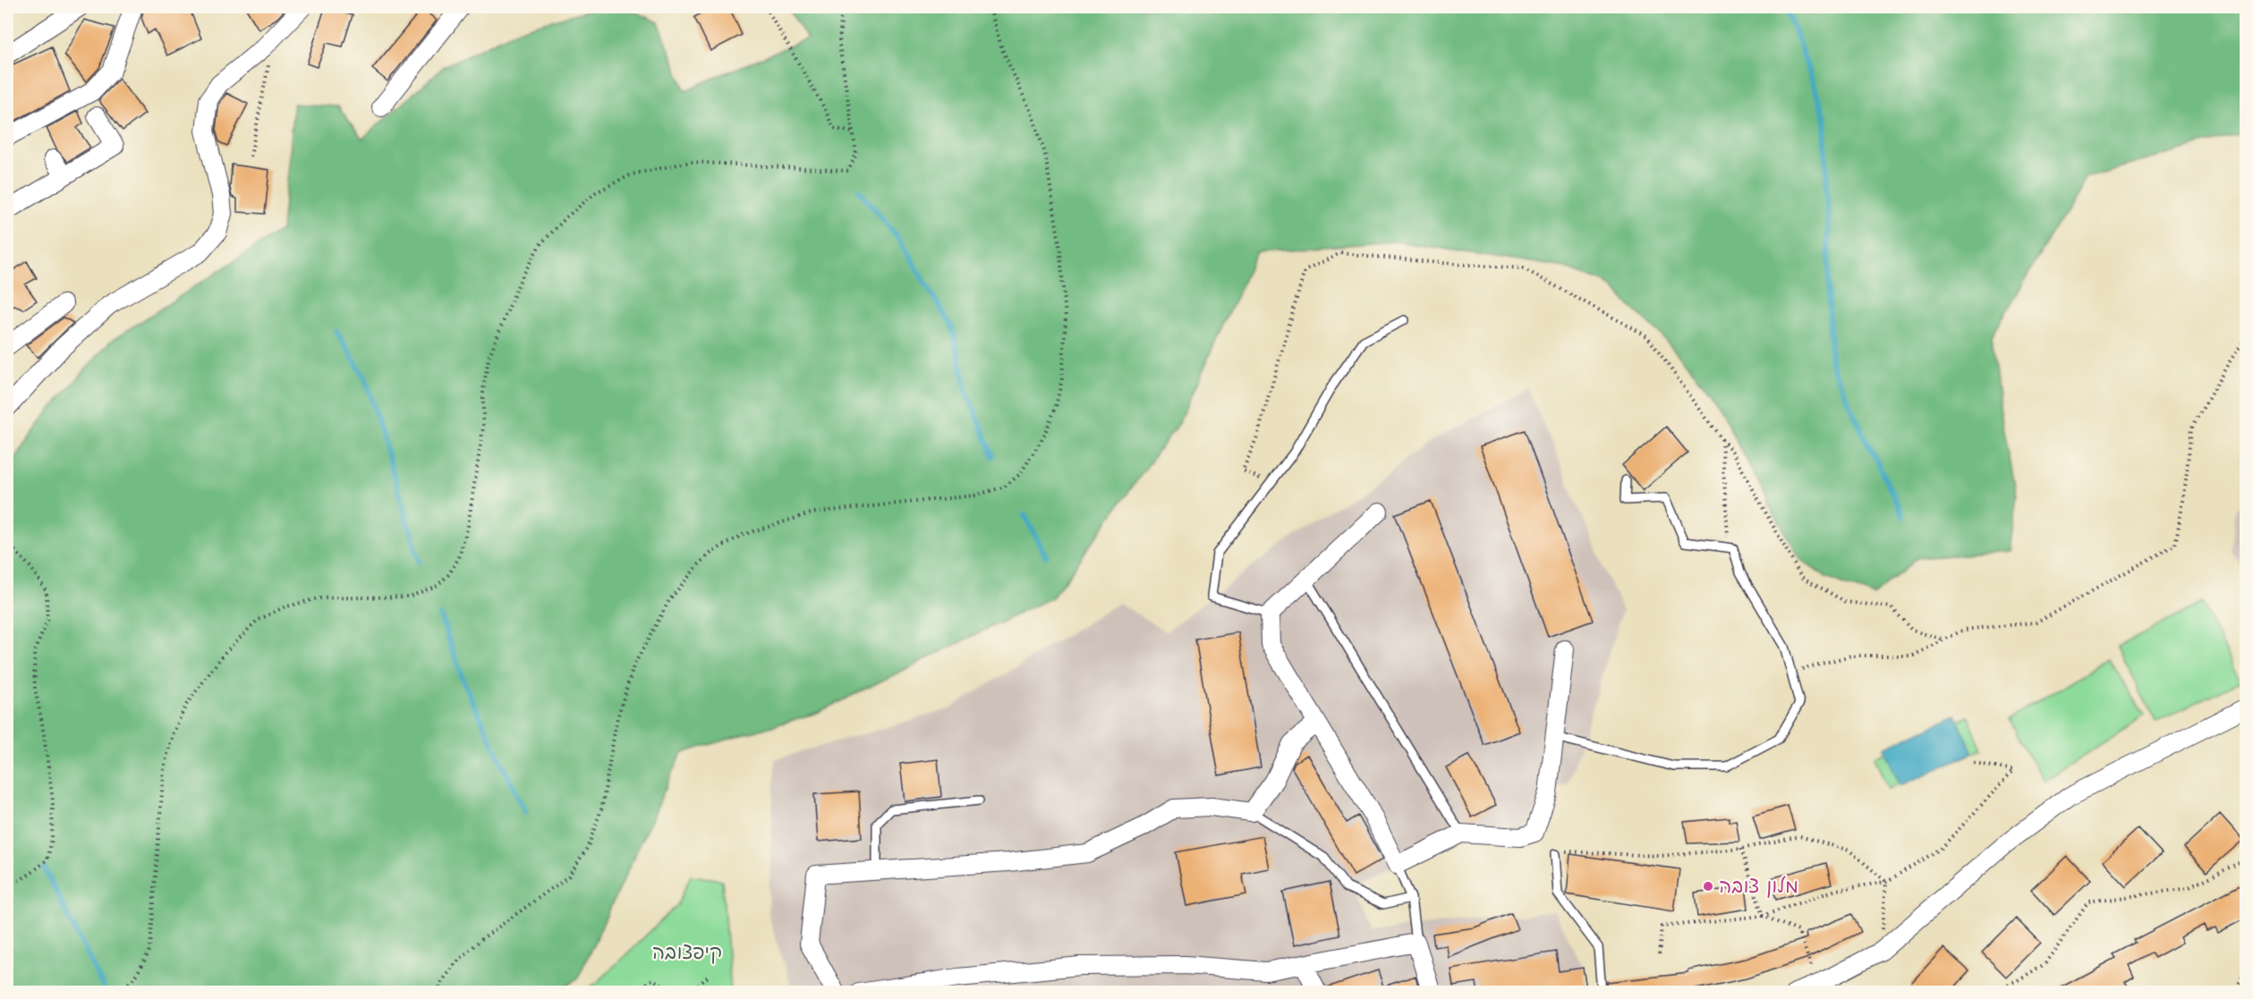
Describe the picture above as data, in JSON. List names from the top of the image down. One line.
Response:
{"parks":["קיפצובה"],"places":["מלון צובה"]}
